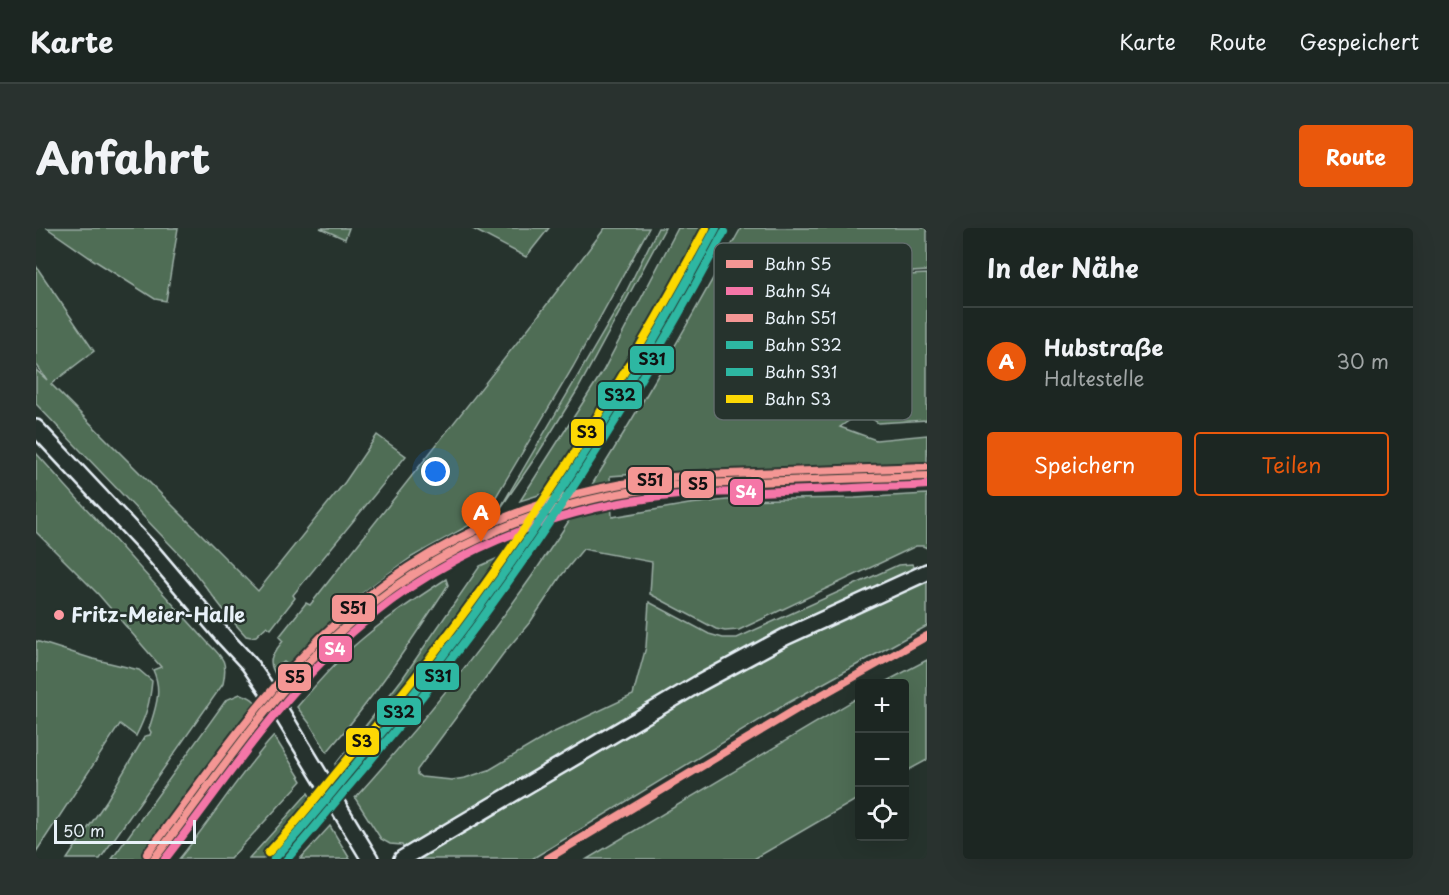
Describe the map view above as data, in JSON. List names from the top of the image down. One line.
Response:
{"places":["Fritz-Meier-Halle"],"lines":["rail line S32","rail line S3","rail line S31","rail line S51","rail line S5","rail line S4"],"legend":["Bahn S5","Bahn S4","Bahn S51","Bahn S32","Bahn S31","Bahn S3"],"scale_bar":"50 m","page":{"header":"Karte","nav":["Karte","Route","Gespeichert"],"title":"Anfahrt","buttons":["Route",["Speichern","Teilen"]],"heading":"In der Nähe","list":[{"mark":"A","name":"Hubstraße","note":"Haltestelle","value":"30 m"}],"pins":"A","map_buttons":["+","−"],"scale":"50 m"}}
